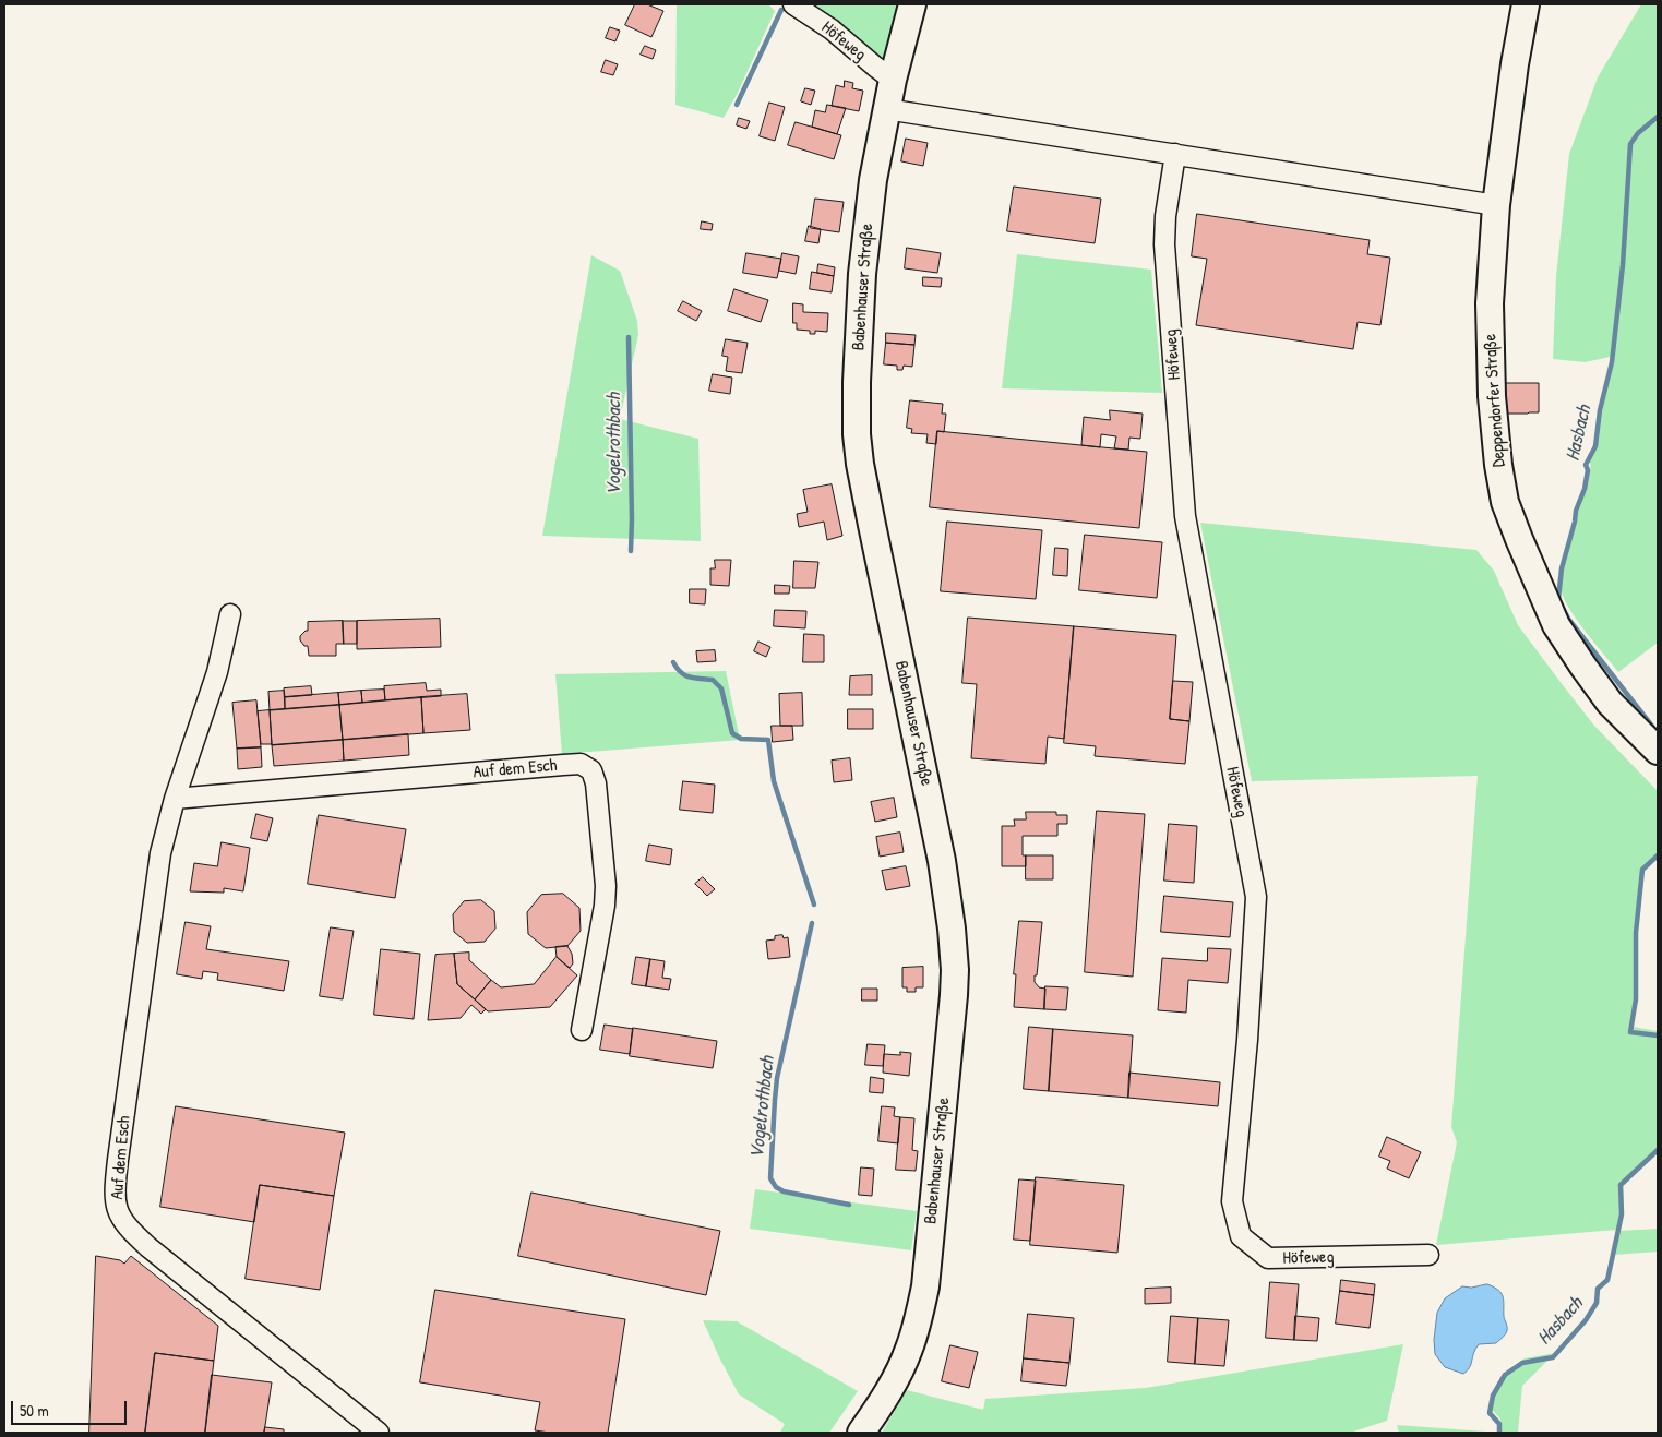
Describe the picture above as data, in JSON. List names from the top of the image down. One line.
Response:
{"streets":{"main road":["Babenhauser Straße","Deppendorfer Straße"],"street":["Höfeweg","Auf dem Esch"]},"crossings":[["Höfeweg","Babenhauser Straße"]],"water":["Hasbach","Vogelrothbach"],"scale_bar":"50 m"}
